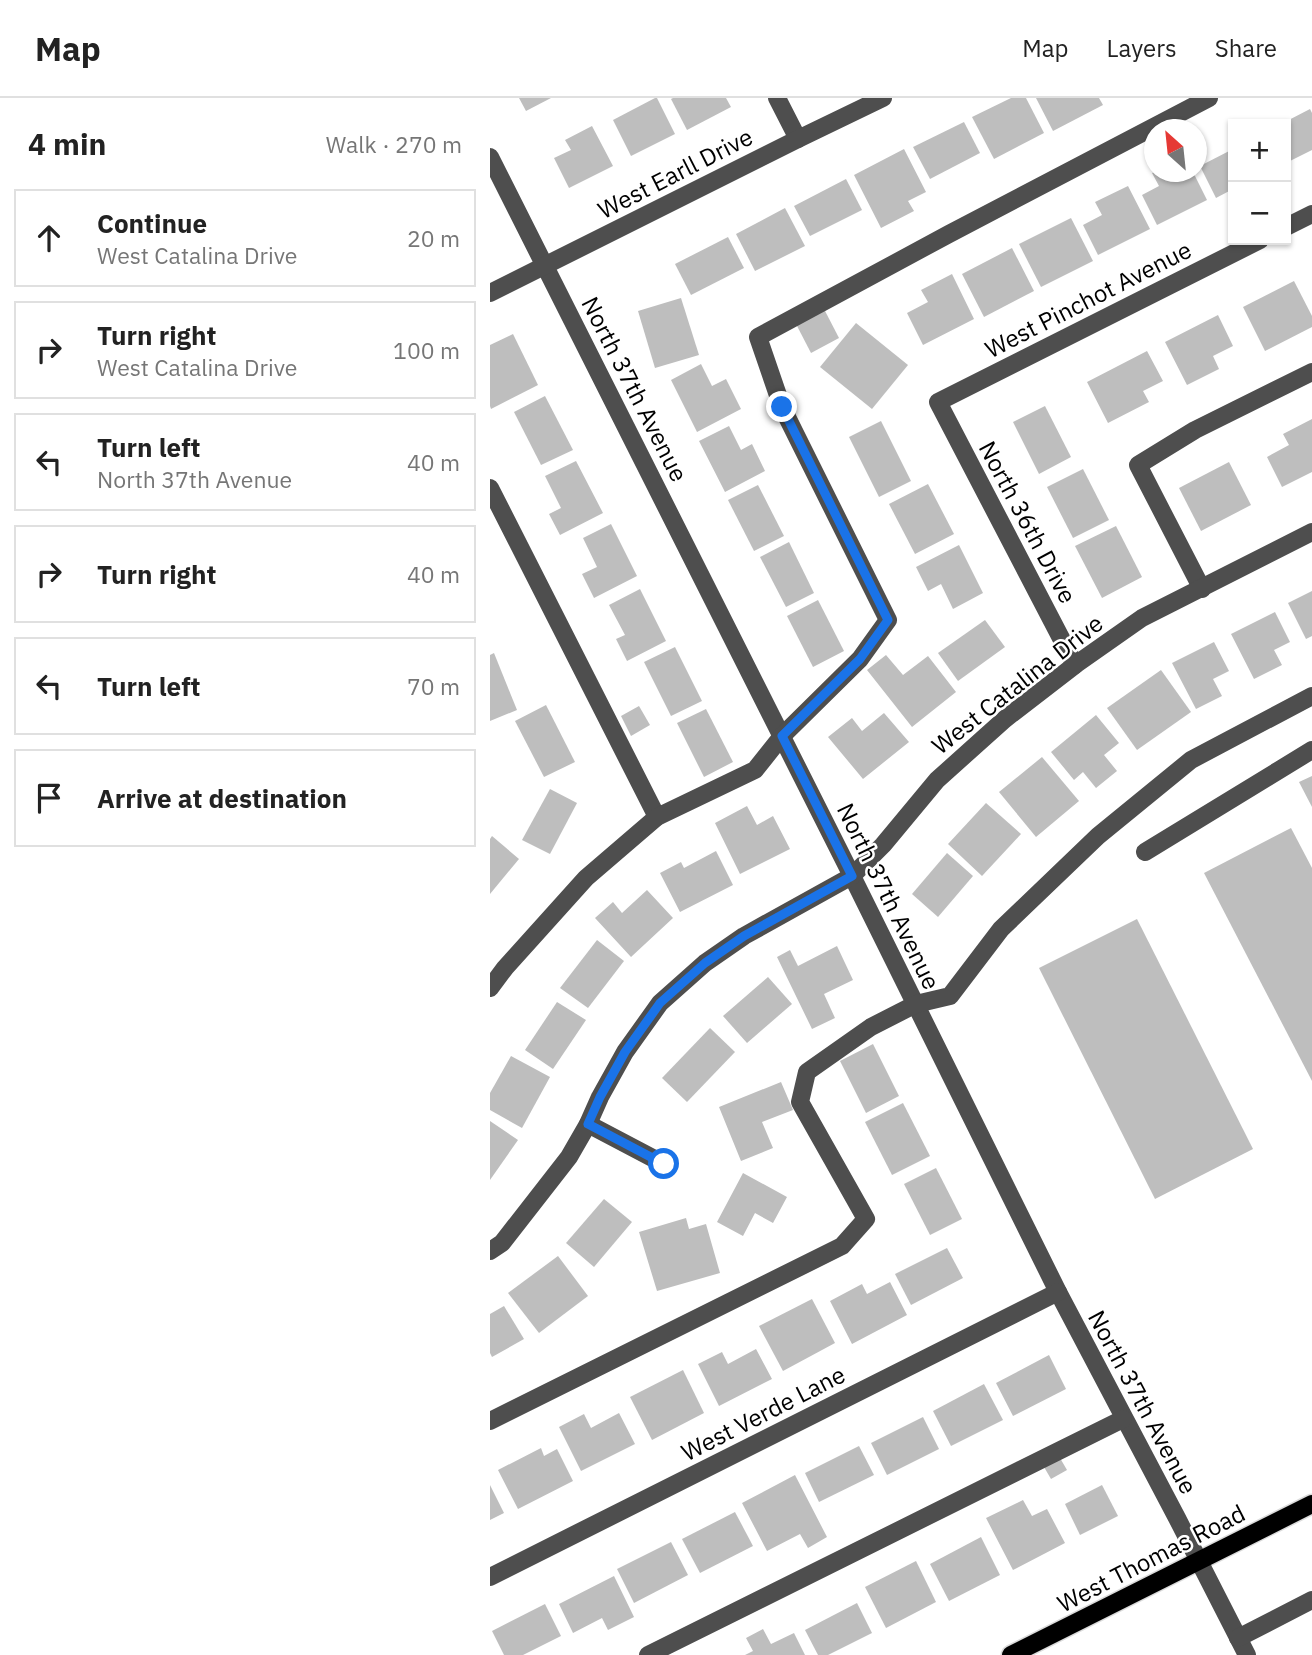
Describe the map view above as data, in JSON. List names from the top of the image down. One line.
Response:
{"streets":{"main road":["West Thomas Road"],"street":["West Earll Drive","West Pinchot Avenue","North 37th Avenue","North 36th Drive","West Catalina Drive","West Verde Lane"]},"crossings":[["West Earll Drive","North 37th Avenue"],["West Pinchot Avenue","North 36th Drive"],["North 37th Avenue","West Catalina Drive"],["North 37th Avenue","West Verde Lane"],["North 37th Avenue","West Thomas Road"],["North 36th Drive","West Catalina Drive"]],"north":"top left","page":{"header":"Map","nav":["Map","Layers","Share"],"heading":["4 min","Walk · 270 m"],"map_buttons":["+","−"],"list":[["Continue","West Catalina Drive","20 m"],["Turn right","West Catalina Drive","100 m"],["Turn left","North 37th Avenue","40 m"],["Turn right","40 m"],["Turn left","70 m"],"Arrive at destination"]}}
